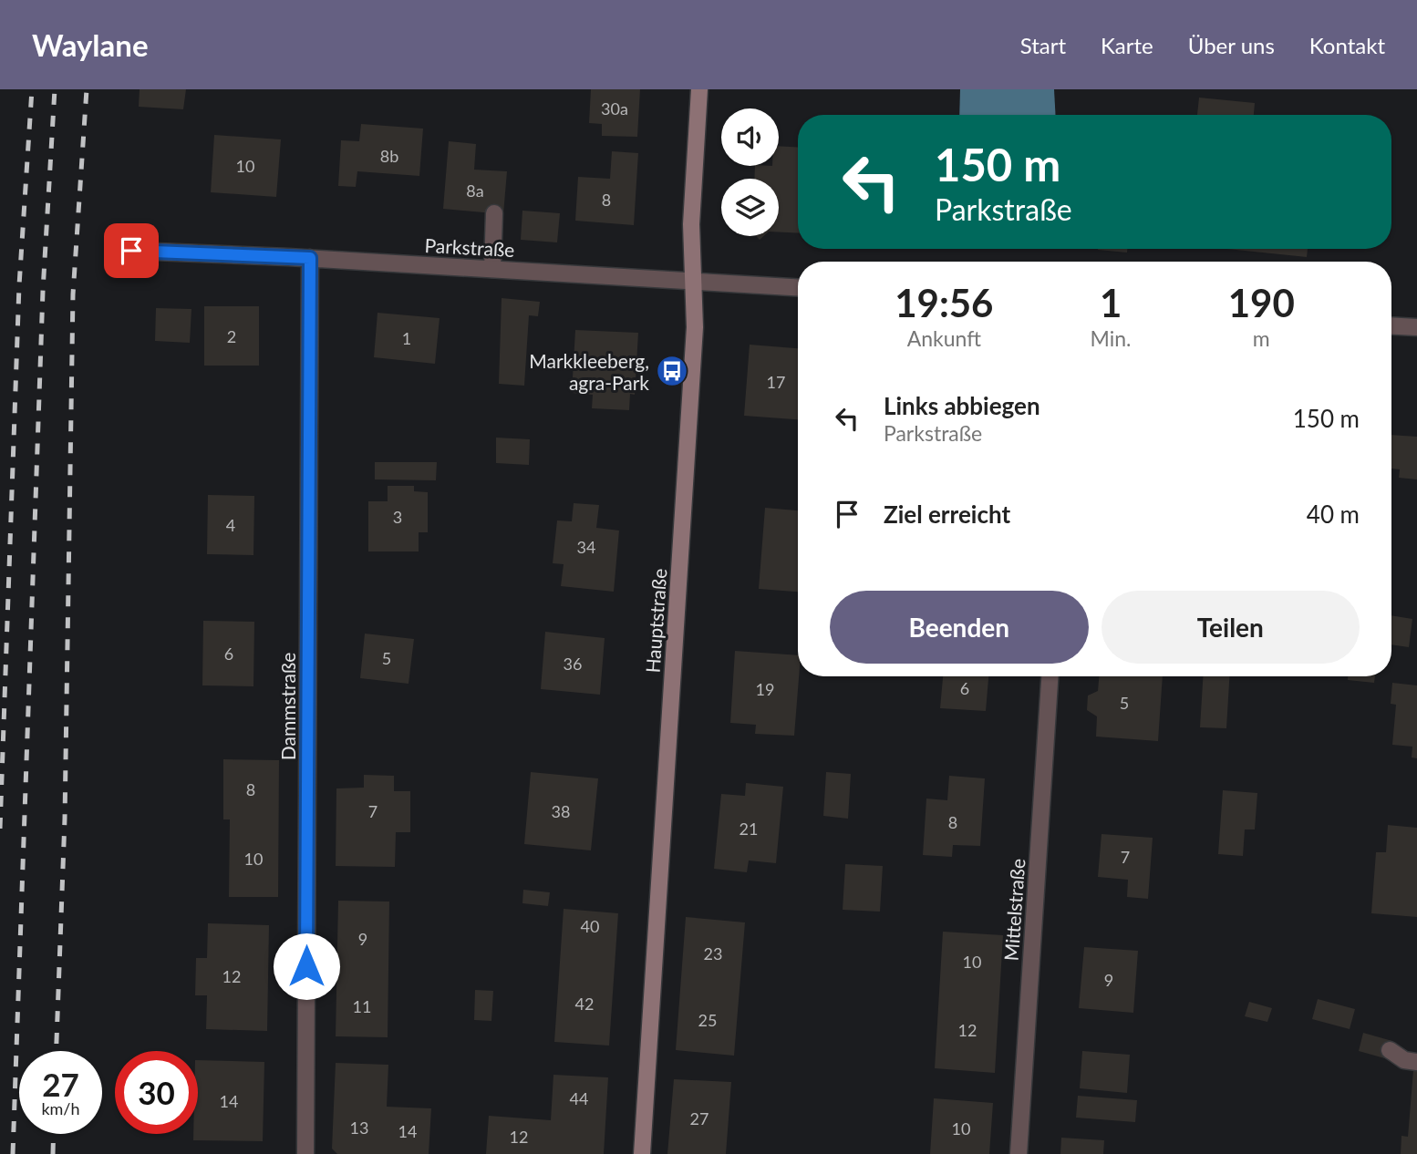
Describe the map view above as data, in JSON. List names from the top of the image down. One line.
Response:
{"streets":{"main road":["Hauptstraße"],"street":["Parkstraße","Dammstraße","Mittelstraße"]},"crossings":[["Parkstraße","Hauptstraße"],["Parkstraße","Dammstraße"]],"places":{"bus stop":["Markkleeberg, agra-Park"]},"house_numbers":["30a","8b","10","8a","8","2","1","17","3","4","34","6","5","36","6","19","5","8","7","38","8","21","7","10","40","9","23","10","12","9","42","11","25","12","44","14","27","13","10","14","12"],"page":{"header":"Waylane","nav":["Start","Karte","Über uns","Kontakt"],"turn":["150 m","Parkstraße"],"eta":["19:56","Ankunft","1","Min.","190","m"],"list":[{"name":"Links abbiegen","note":"Parkstraße","value":"150 m"},{"name":"Ziel erreicht","value":"40 m"}],"buttons":["Beenden","Teilen"],"speed":"27 km/h","limit":"30"}}
